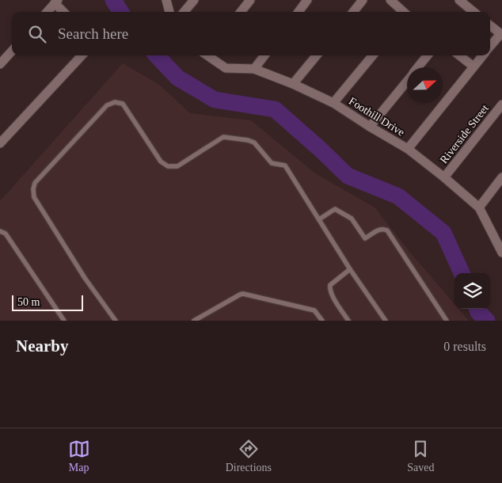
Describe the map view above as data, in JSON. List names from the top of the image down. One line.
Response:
{"streets":{"street":["Foothill Drive","Riverside Street"]},"crossings":[["Foothill Drive","Riverside Street"]],"scale_bar":"50 m","north":"right","page":{"search":"Search here","scale":"50 m","heading":["Nearby","0 results"],"nav":["Map","Directions","Saved"]}}
